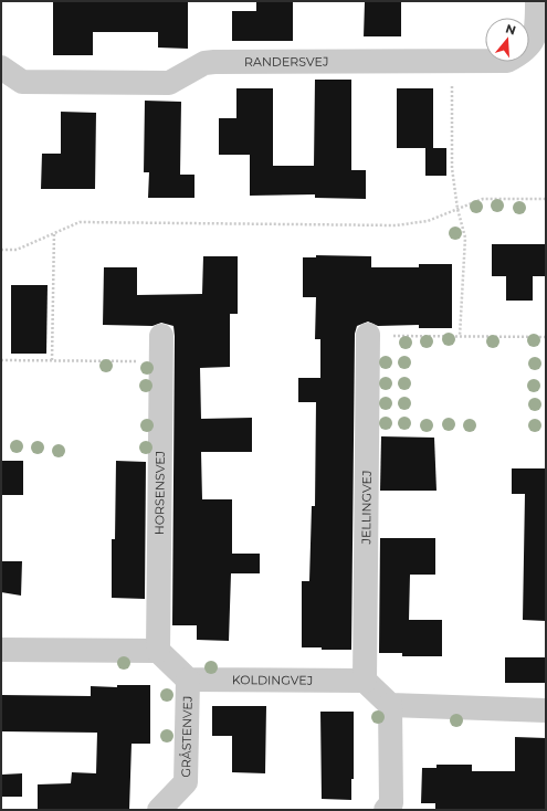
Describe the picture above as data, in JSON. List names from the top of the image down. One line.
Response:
{"streets":{"street":["RANDERSVEJ","HORSENSVEJ","JELLINGVEJ","KOLDINGVEJ","GRÅSTENVEJ"]},"crossings":[["JELLINGVEJ","KOLDINGVEJ"],["KOLDINGVEJ","GRÅSTENVEJ"]],"north":"top"}
